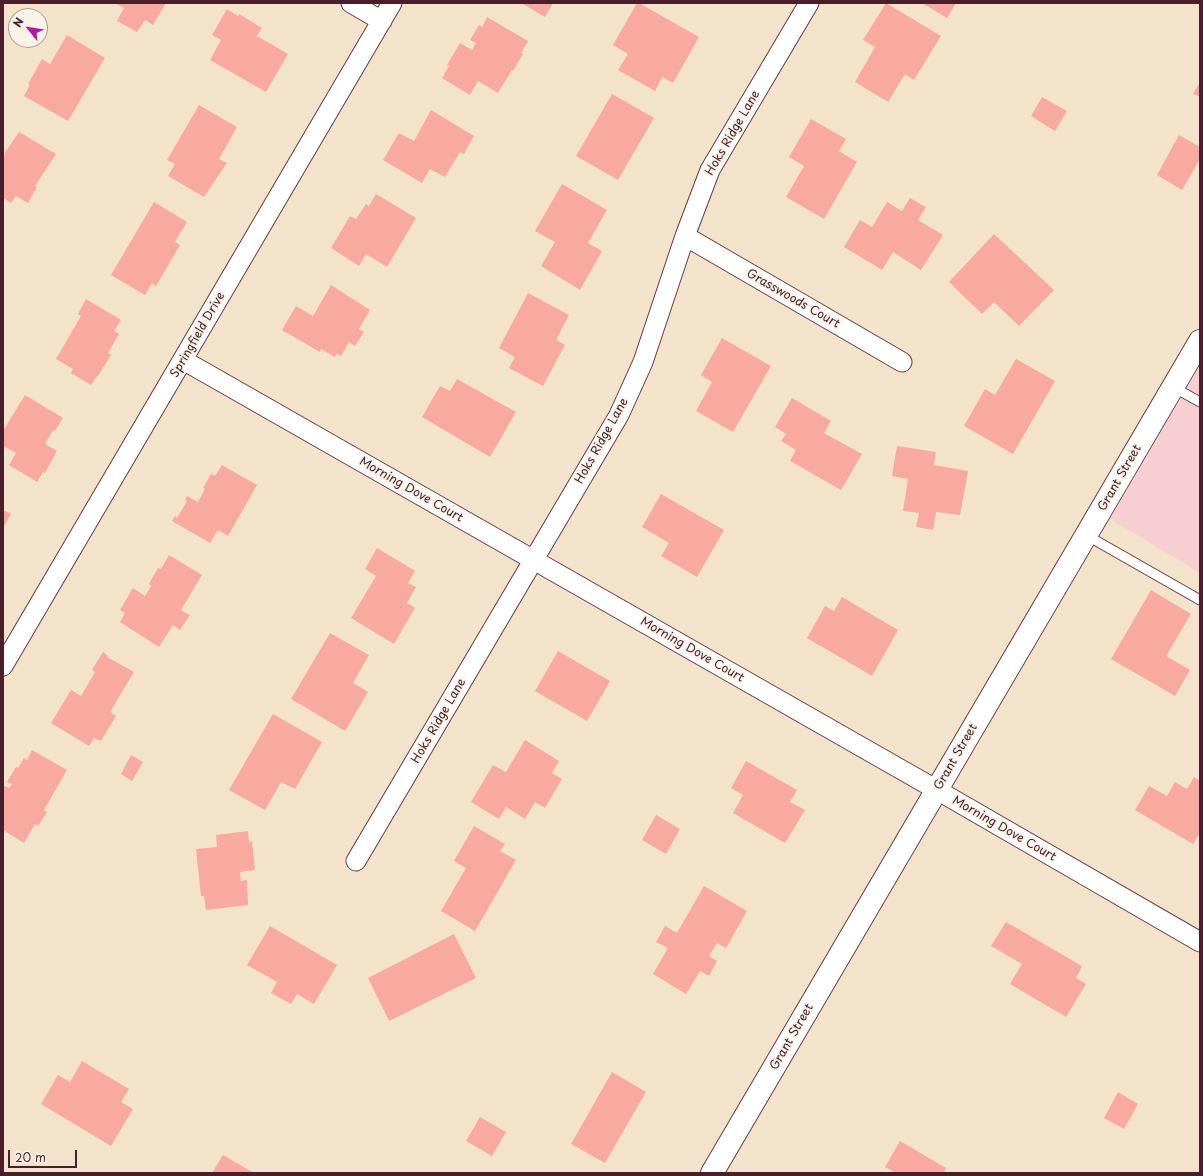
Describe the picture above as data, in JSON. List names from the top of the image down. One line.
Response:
{"streets":{"street":["Hoks Ridge Lane","Grasswoods Court","Springfield Drive","Grant Street","Morning Dove Court"]},"crossings":[["Hoks Ridge Lane","Grasswoods Court"],["Hoks Ridge Lane","Morning Dove Court"],["Springfield Drive","Morning Dove Court"],["Grant Street","Morning Dove Court"]],"scale_bar":"20 m","north":"top left"}
